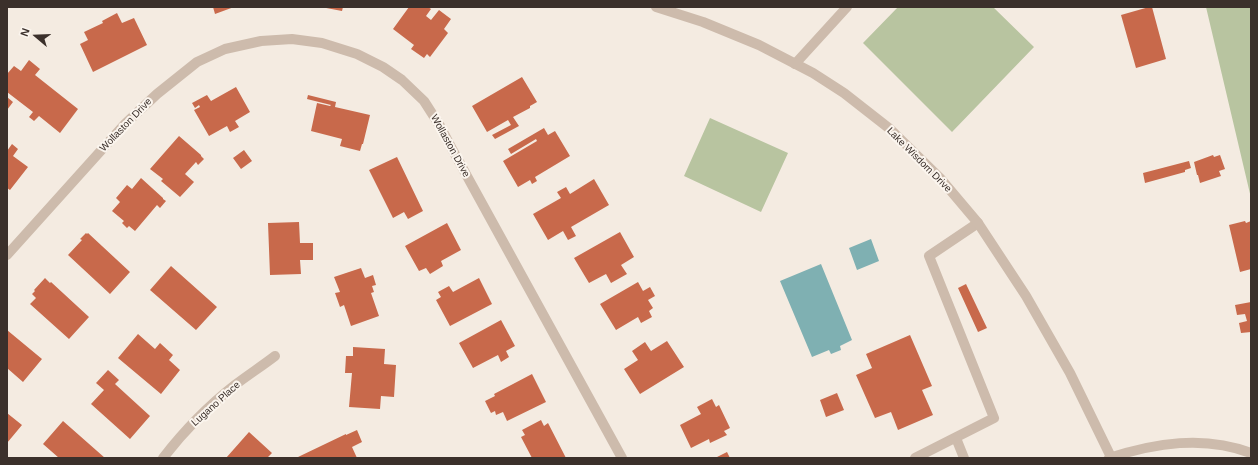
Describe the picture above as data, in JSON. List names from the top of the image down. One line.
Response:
{"streets":{"street":["Wollaston Drive","Lake Wisdom Drive","Lugano Place"]},"north":"left"}
